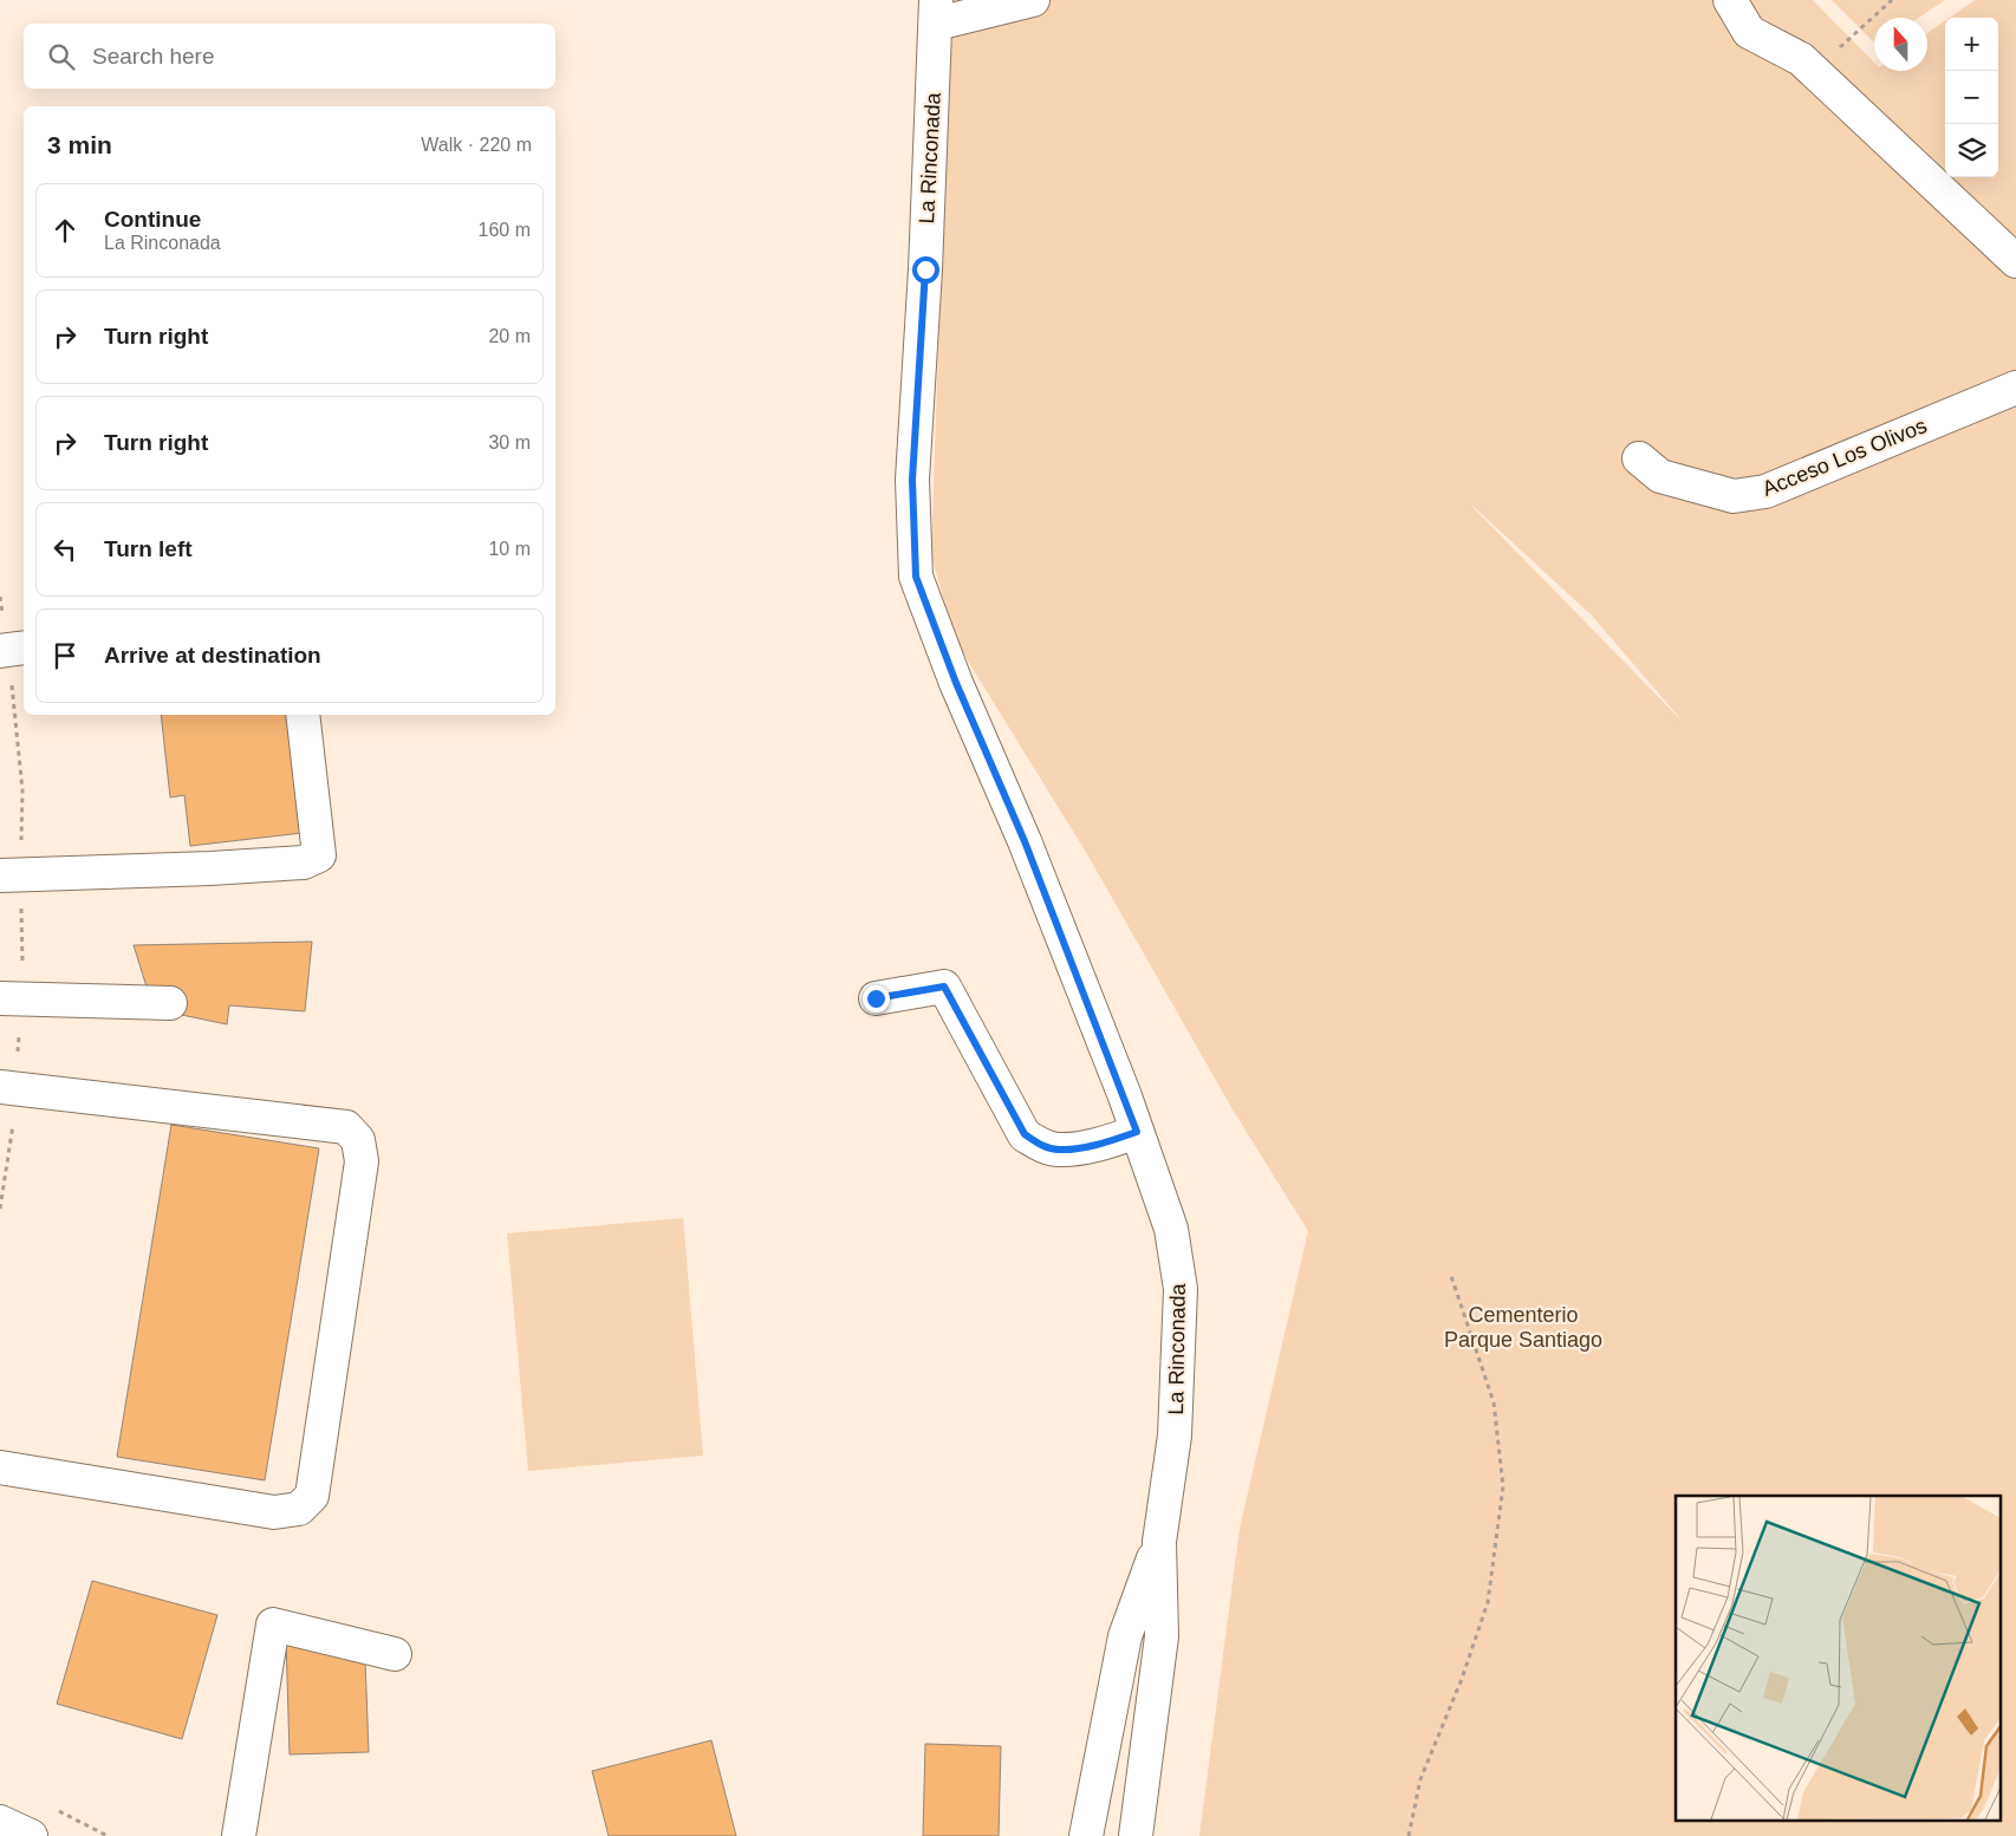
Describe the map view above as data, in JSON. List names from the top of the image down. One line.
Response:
{"streets":{"street":["La Rinconada","Acceso Los Olivos"]},"parks":["Cementerio Parque Santiago"],"north":"top","page":{"map_buttons":["+","−"],"search":"Search here","heading":["3 min","Walk · 220 m"],"list":[["Continue","La Rinconada","160 m"],["Turn right","20 m"],["Turn right","30 m"],["Turn left","10 m"],"Arrive at destination"]}}
